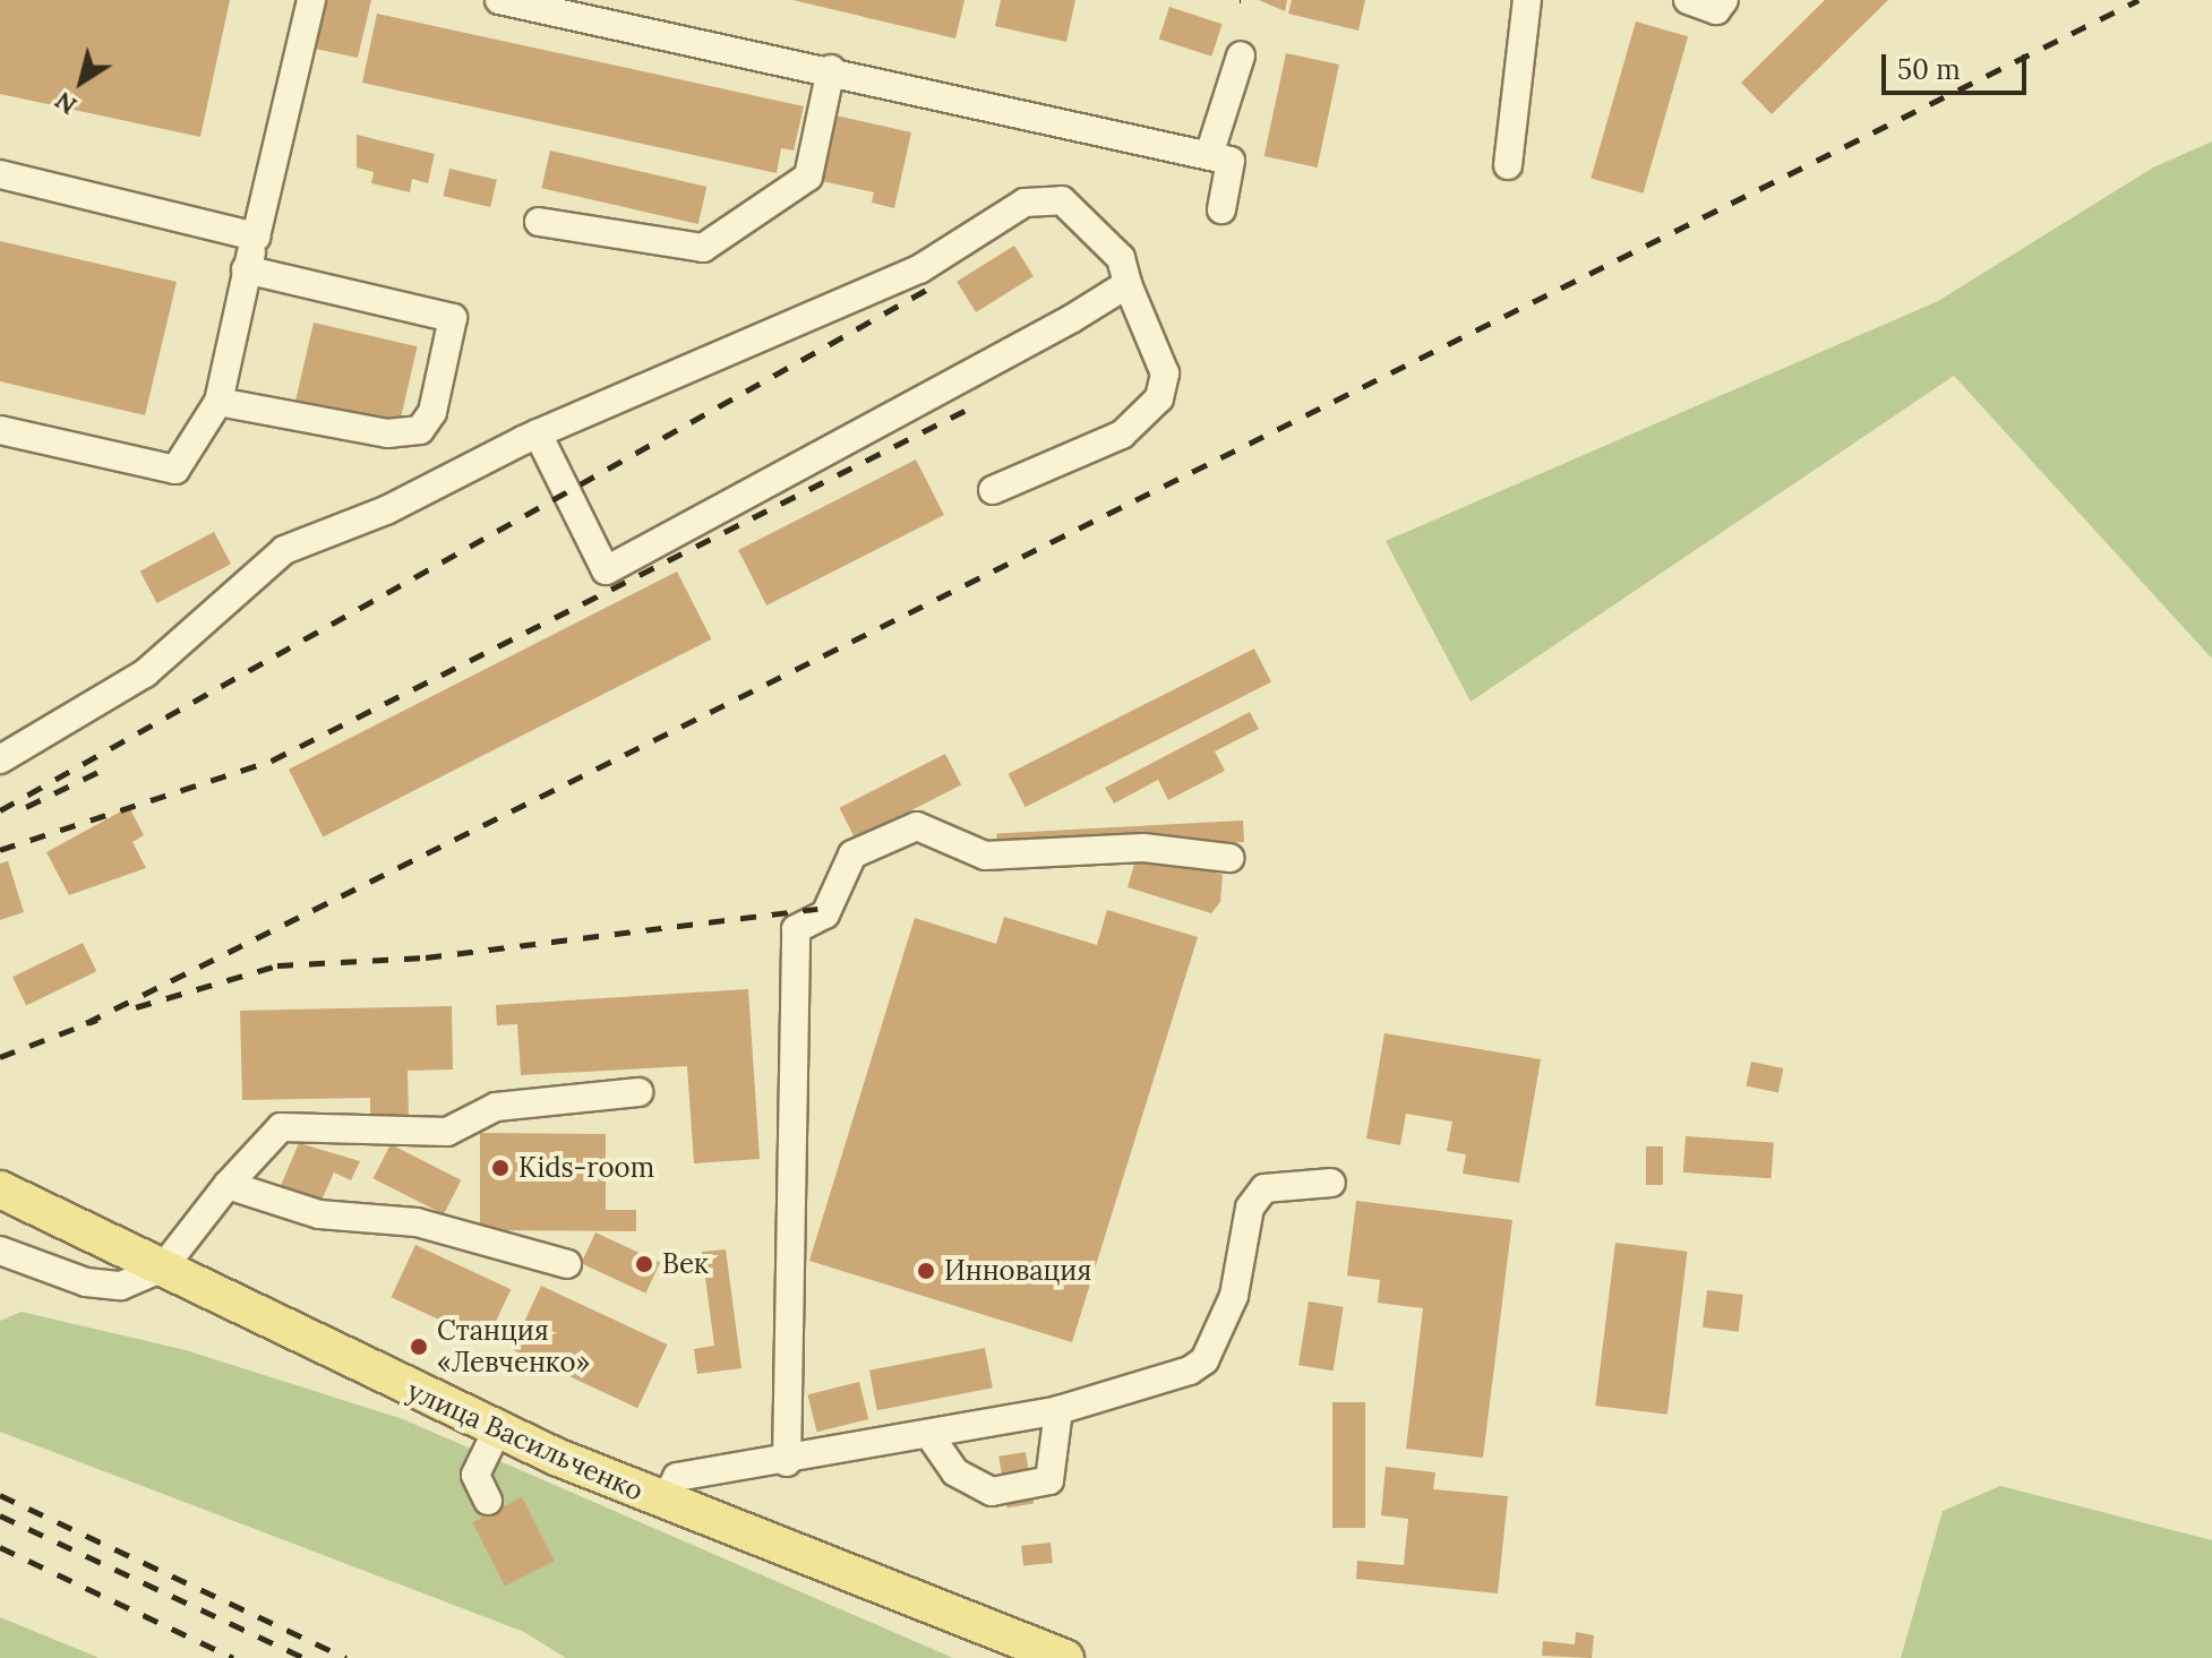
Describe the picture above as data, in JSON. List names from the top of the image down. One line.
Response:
{"streets":{"main road":["улица Васильченко"]},"places":["Kids-room","Век","Инновация","Станция «Левченко»"],"scale_bar":"50 m","north":"bottom left"}
